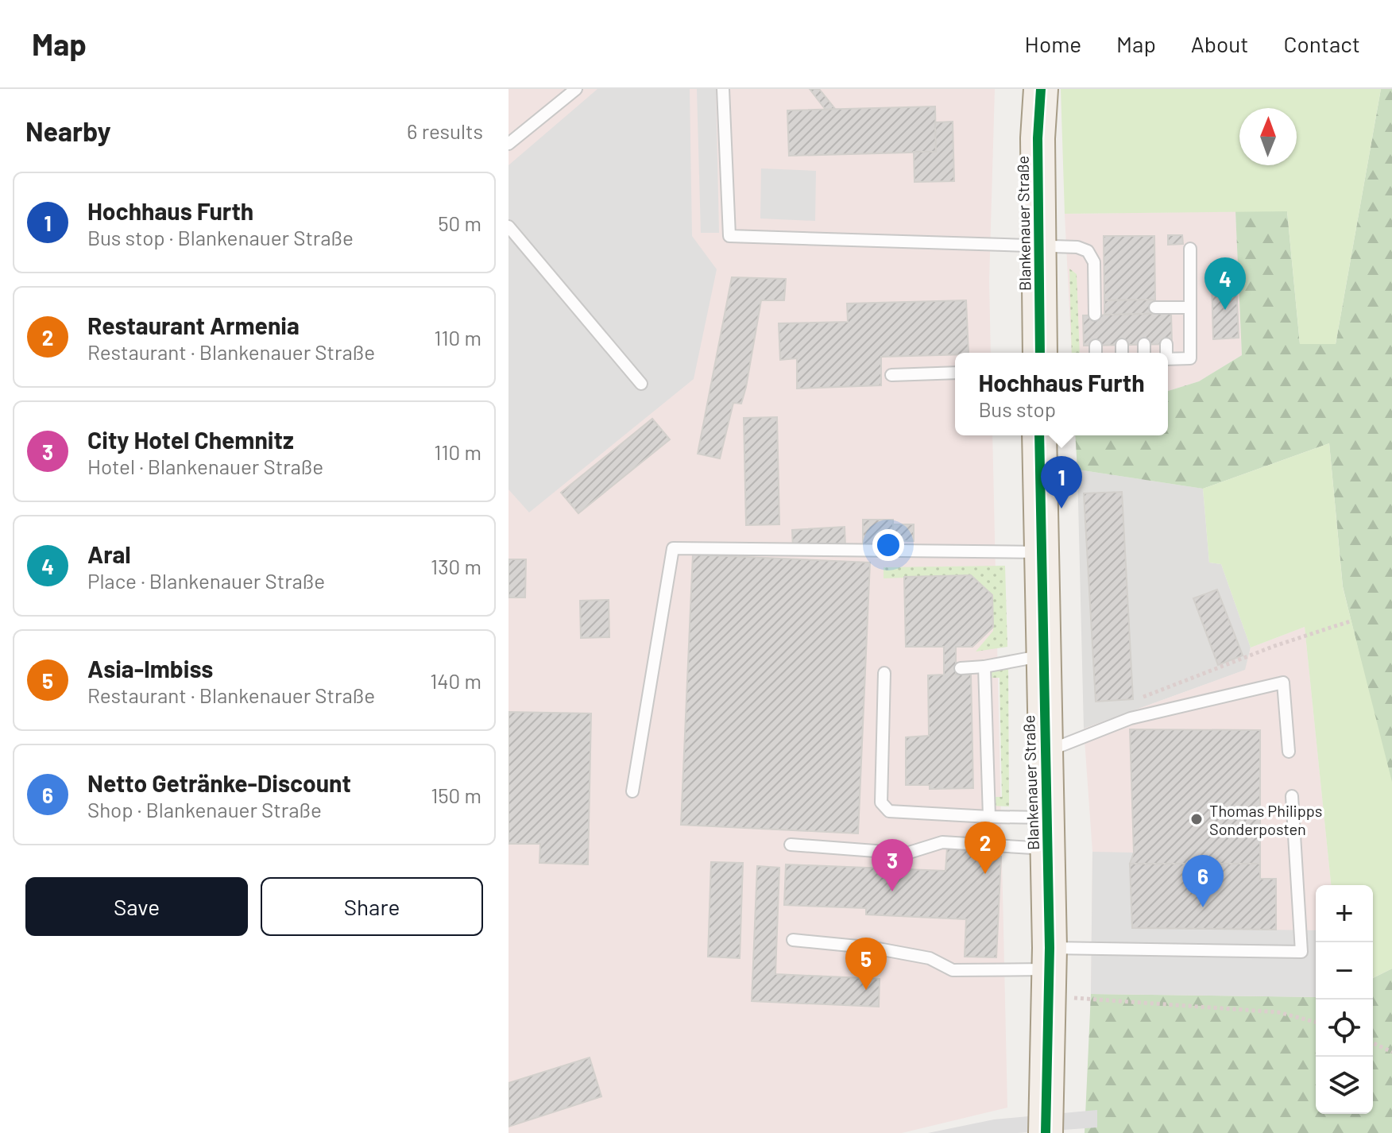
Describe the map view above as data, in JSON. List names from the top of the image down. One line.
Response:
{"streets":{"main road":["Blankenauer Straße"]},"places":["Thomas Philipps Sonderposten"],"north":"top","page":{"header":"Map","nav":["Home","Map","About","Contact"],"heading":["Nearby","6 results"],"list":[{"mark":"1","name":"Hochhaus Furth","note":"Bus stop · Blankenauer Straße","value":"50 m"},{"mark":"2","name":"Restaurant Armenia","note":"Restaurant · Blankenauer Straße","value":"110 m"},{"mark":"3","name":"City Hotel Chemnitz","note":"Hotel · Blankenauer Straße","value":"110 m"},{"mark":"4","name":"Aral","note":"Place · Blankenauer Straße","value":"130 m"},{"mark":"5","name":"Asia-Imbiss","note":"Restaurant · Blankenauer Straße","value":"140 m"},{"mark":"6","name":"Netto Getränke-Discount","note":"Shop · Blankenauer Straße","value":"150 m"}],"pins":["4","1","2","3","6","5"],"popup":["Hochhaus Furth","Bus stop"],"buttons":["Save","Share"],"map_buttons":["+","−"]}}
